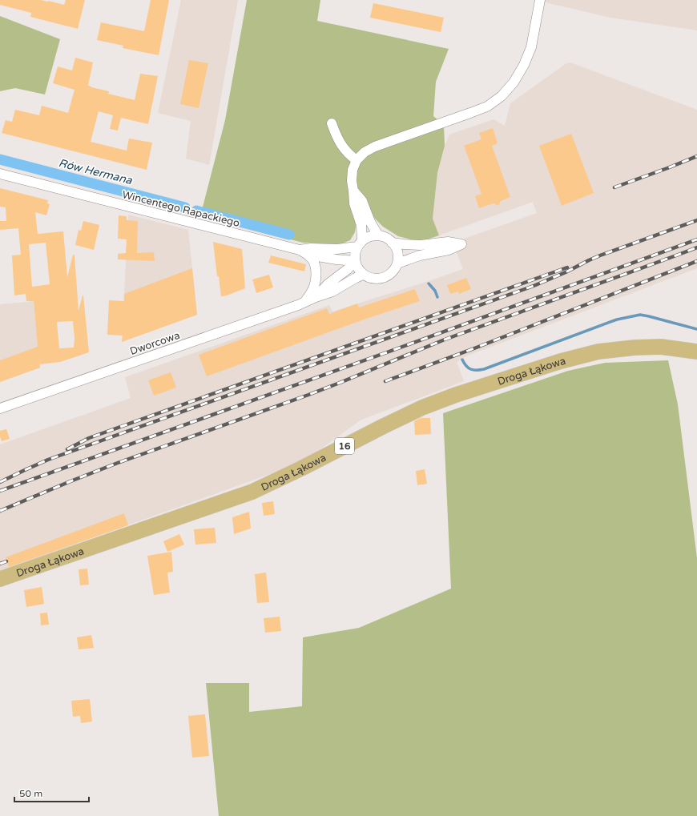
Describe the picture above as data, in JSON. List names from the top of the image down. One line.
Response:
{"streets":{"main road":["Droga Łąkowa","16"],"street":["Wincentego Rapackiego","Dworcowa"]},"crossings":[["Wincentego Rapackiego","Dworcowa"]],"water":["Rów Hermana"],"scale_bar":"50 m"}
